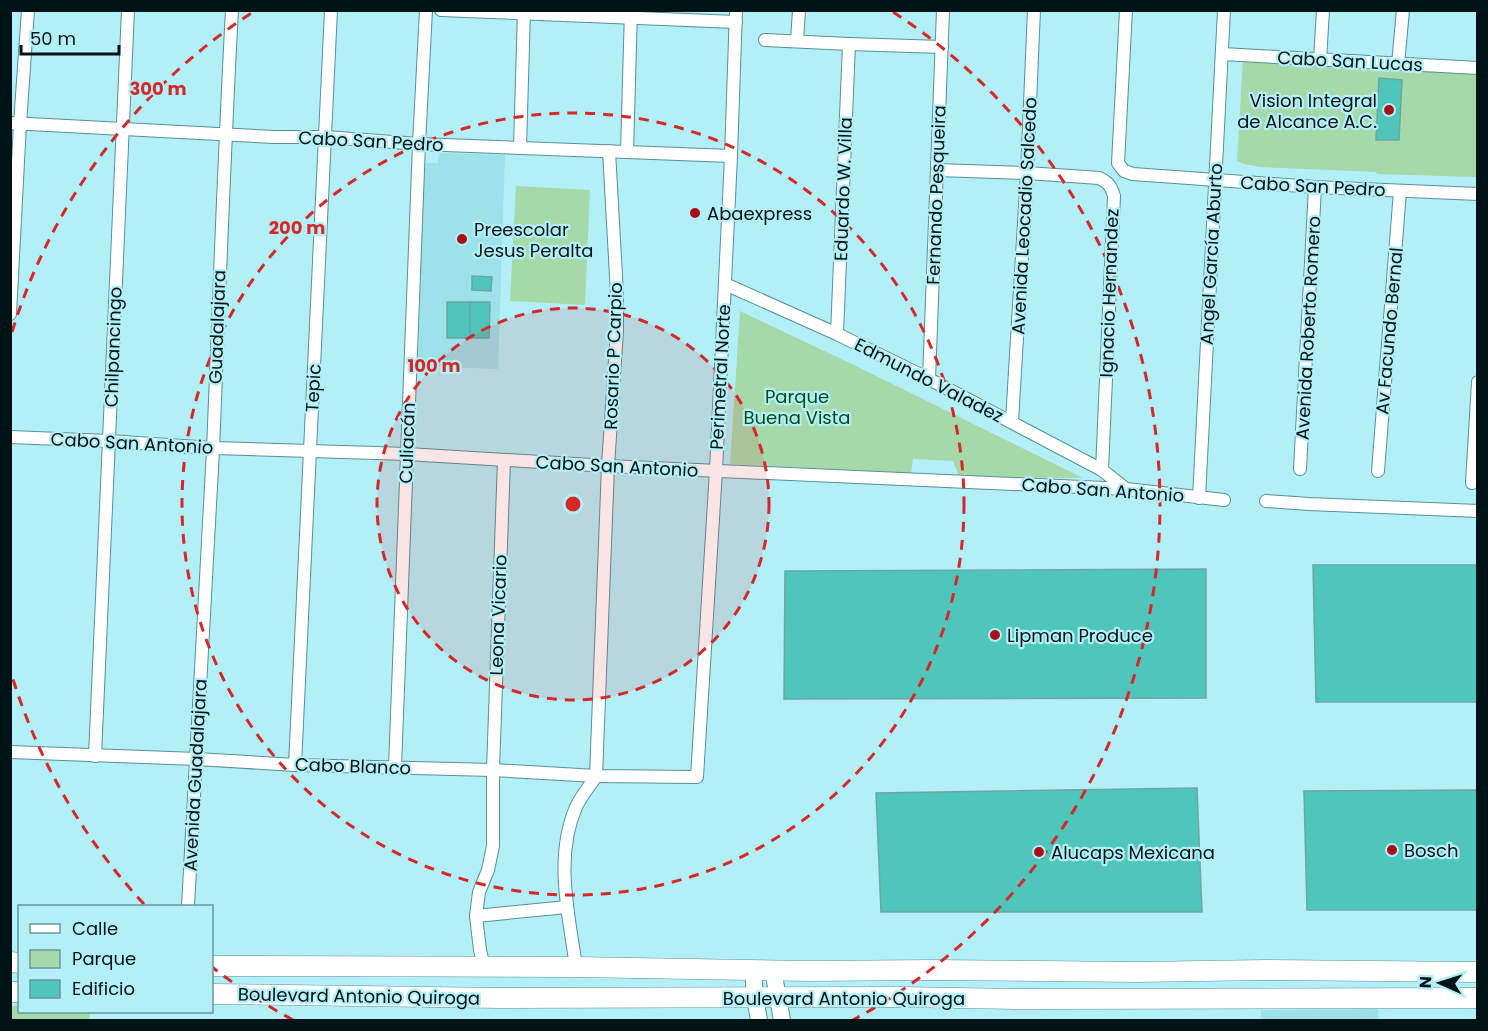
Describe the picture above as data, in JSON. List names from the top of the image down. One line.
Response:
{"streets":{"main road":["Boulevard Antonio Quiroga"],"street":["Cabo San Lucas","Cabo San Pedro","Eduardo W. Villa","Fernando Pesqueira","Avenida Leocadio Salcedo","Angel García Aburto","Ignacio Hernandez","Guadalajara","Avenida Roberto Romero","Av Facundo Bernal","Chilpancingo","Rosario P Carpio","Perimetral Norte","Edmundo Valadez","Tepic","Cabo San Antonio","Culiacán","Leona Vicario","Cabo Blanco","Avenida Guadalajara"]},"crossings":[["Cabo San Lucas","Angel García Aburto"],["Cabo San Pedro","Angel García Aburto"],["Cabo San Pedro","Guadalajara"],["Cabo San Pedro","Avenida Roberto Romero"],["Cabo San Pedro","Av Facundo Bernal"],["Cabo San Pedro","Chilpancingo"],["Cabo San Pedro","Rosario P Carpio"],["Cabo San Pedro","Perimetral Norte"],["Cabo San Pedro","Tepic"],["Cabo San Pedro","Culiacán"],["Eduardo W. Villa","Edmundo Valadez"],["Fernando Pesqueira","Ignacio Hernandez"],["Fernando Pesqueira","Edmundo Valadez"],["Avenida Leocadio Salcedo","Ignacio Hernandez"],["Avenida Leocadio Salcedo","Edmundo Valadez"],["Angel García Aburto","Cabo San Antonio"],["Ignacio Hernandez","Edmundo Valadez"],["Guadalajara","Cabo San Antonio"],["Guadalajara","Avenida Guadalajara"],["Chilpancingo","Cabo San Antonio"],["Chilpancingo","Cabo Blanco"],["Rosario P Carpio","Cabo San Antonio"],["Rosario P Carpio","Cabo Blanco"],["Perimetral Norte","Edmundo Valadez"],["Perimetral Norte","Cabo San Antonio"],["Perimetral Norte","Cabo Blanco"],["Edmundo Valadez","Cabo San Antonio"],["Tepic","Cabo San Antonio"],["Tepic","Cabo Blanco"],["Cabo San Antonio","Culiacán"],["Cabo San Antonio","Leona Vicario"],["Culiacán","Cabo Blanco"],["Leona Vicario","Cabo Blanco"],["Leona Vicario","Boulevard Antonio Quiroga"],["Cabo Blanco","Avenida Guadalajara"]],"parks":["Parque Buena Vista"],"places":["Vision Integral de Alcance A.C.","Abaexpress","Preescolar Jesus Peralta","Lipman Produce","Bosch","Alucaps Mexicana"],"legend":["Calle","Parque","Edificio"],"scale_bar":"50 m","north":"left","rings":["300 m","200 m","100 m"]}
